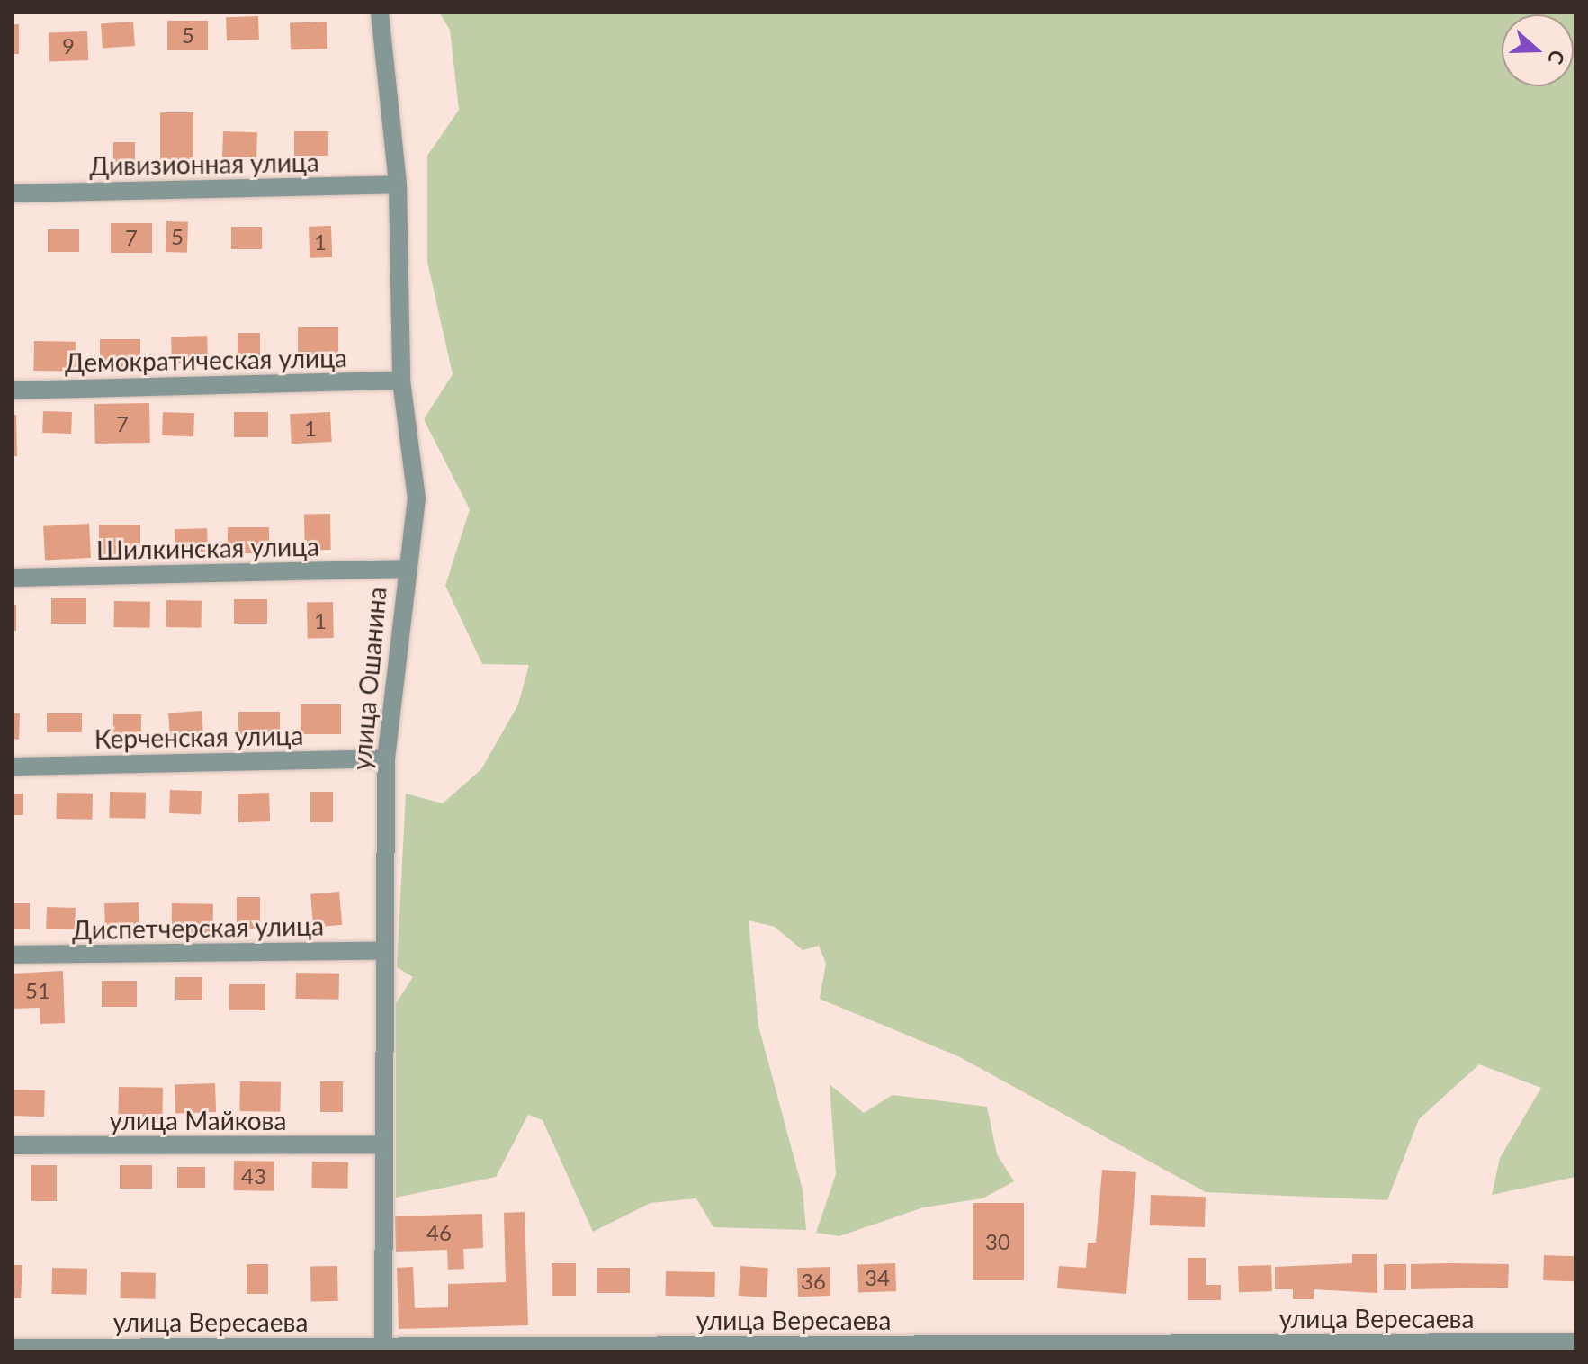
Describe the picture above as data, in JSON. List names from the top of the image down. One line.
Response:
{"streets":{"street":["Дивизионная улица","Демократическая улица","Шилкинская улица","улица Ошанина","Керченская улица","Диспетчерская улица","улица Майкова","улица Вересаева"]},"crossings":[["Дивизионная улица","улица Ошанина"],["Демократическая улица","улица Ошанина"],["Шилкинская улица","улица Ошанина"],["улица Ошанина","Керченская улица"],["улица Ошанина","Диспетчерская улица"],["улица Ошанина","улица Майкова"],["улица Ошанина","улица Вересаева"]],"house_numbers":["5","9","5","7","1","7","1","1","51","43","46","30","34","36"],"north":"right"}
